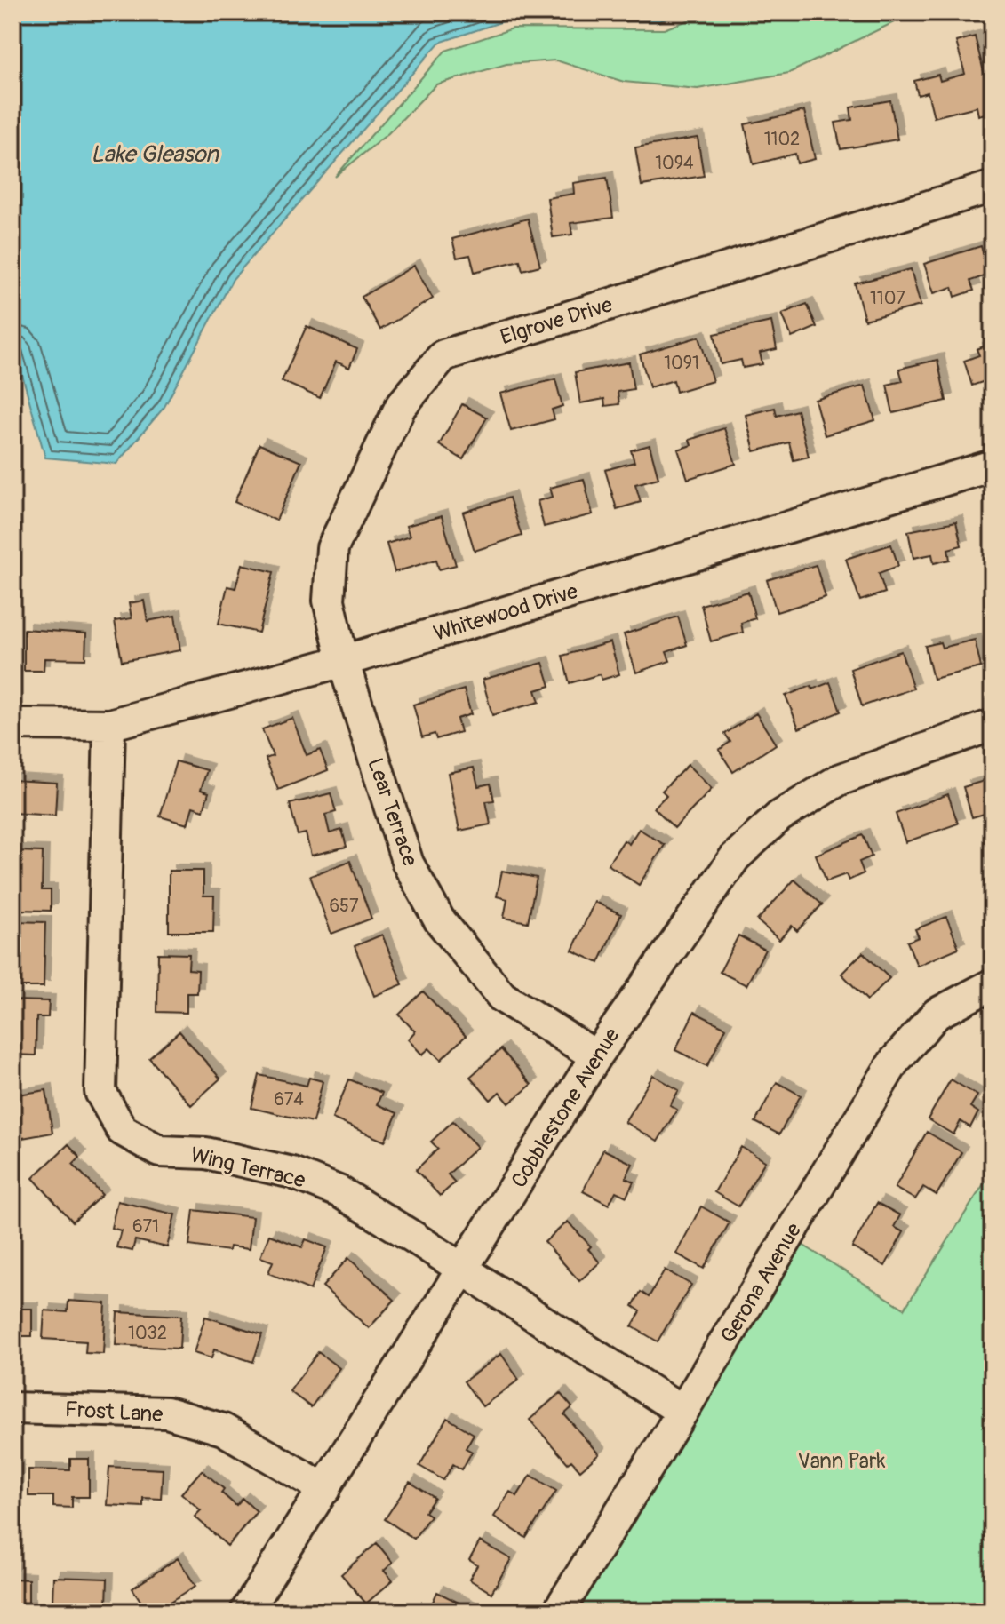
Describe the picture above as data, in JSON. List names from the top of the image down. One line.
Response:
{"streets":{"street":["Elgrove Drive","Whitewood Drive","Lear Terrace","Cobblestone Avenue","Wing Terrace","Gerona Avenue","Frost Lane"]},"crossings":[["Elgrove Drive","Whitewood Drive"],["Elgrove Drive","Lear Terrace"],["Whitewood Drive","Lear Terrace"],["Whitewood Drive","Wing Terrace"],["Lear Terrace","Cobblestone Avenue"],["Cobblestone Avenue","Wing Terrace"],["Cobblestone Avenue","Frost Lane"],["Wing Terrace","Gerona Avenue"]],"water":["Lake Gleason"],"parks":["Vann Park"],"house_numbers":["1102","1094","1107","1091","657","674","671","1032"]}
